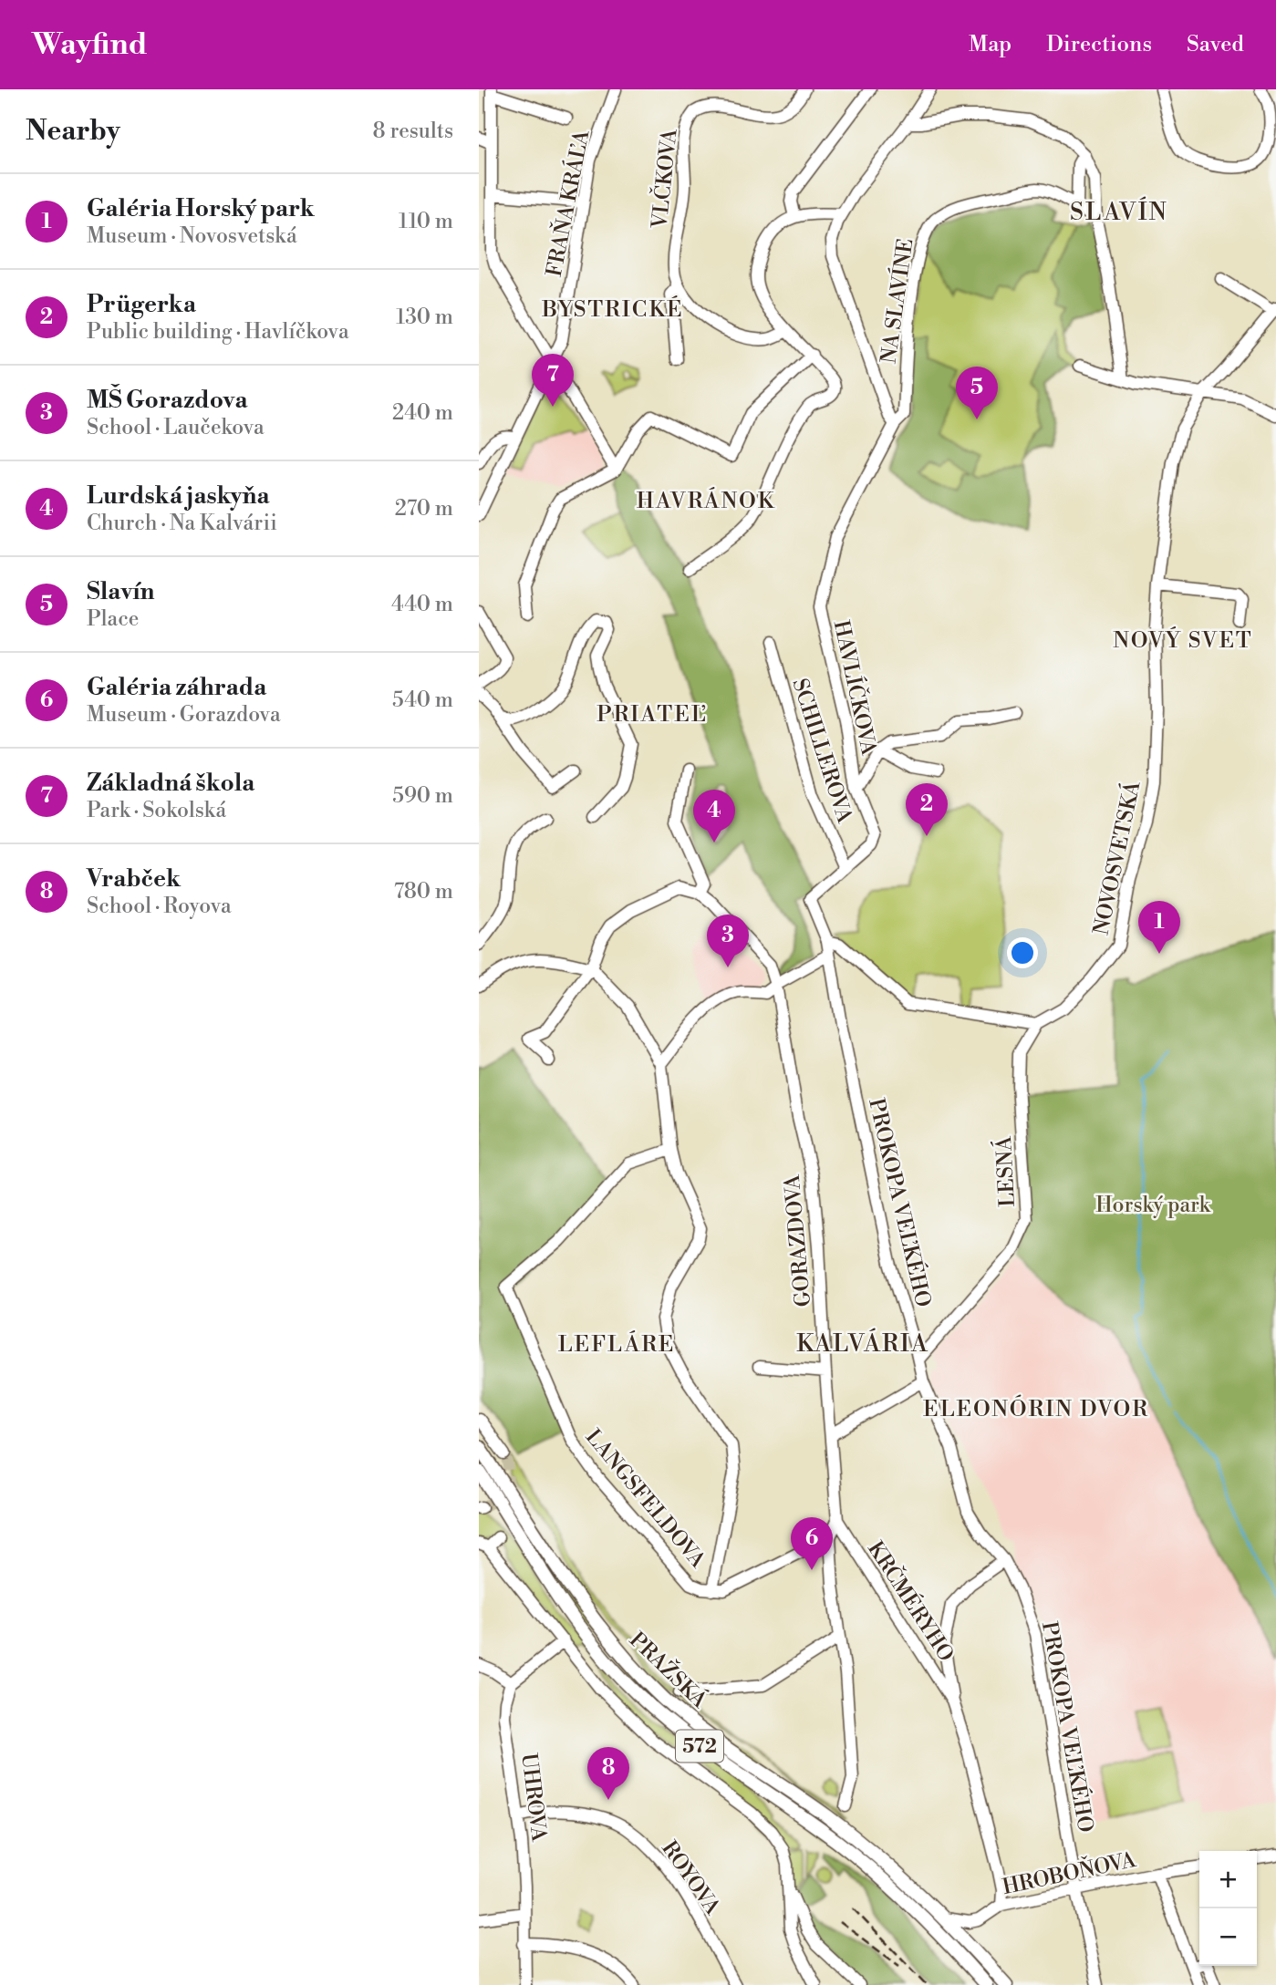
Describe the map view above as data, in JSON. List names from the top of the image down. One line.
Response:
{"streets":{"main road":["PRAŽSKÁ","572"],"street":["VLČKOVA","FRAŇA KRÁĽA","NA SLAVÍNE","HAVLÍČKOVA","SCHILLEROVA","NOVOSVETSKÁ","LESNÁ","PROKOPA VEĽKÉHO","GORAZDOVA","LANGSFELDOVA","KRČMÉRYHO","UHROVA","HROBOŇOVA","ROYOVA"]},"crossings":[["NA SLAVÍNE","HAVLÍČKOVA"],["HAVLÍČKOVA","SCHILLEROVA"],["HAVLÍČKOVA","PROKOPA VEĽKÉHO"],["NOVOSVETSKÁ","LESNÁ"],["LESNÁ","PROKOPA VEĽKÉHO"],["PROKOPA VEĽKÉHO","KRČMÉRYHO"],["PROKOPA VEĽKÉHO","HROBOŇOVA"],["GORAZDOVA","LANGSFELDOVA"],["GORAZDOVA","KRČMÉRYHO"],["KRČMÉRYHO","HROBOŇOVA"],["PRAŽSKÁ","572"],["PRAŽSKÁ","HROBOŇOVA"],["572","HROBOŇOVA"],["UHROVA","ROYOVA"]],"districts":["SLAVÍN","BYSTRICKÉ","HAVRÁNOK","NOVÝ SVET","PRIATEĽ","KALVÁRIA","LEFLÁRE","ELEONÓRIN DVOR"],"parks":["Horský park"],"page":{"header":"Wayfind","nav":["Map","Directions","Saved"],"heading":["Nearby","8 results"],"list":[{"mark":"1","name":"Galéria Horský park","note":"Museum · Novosvetská","value":"110 m"},{"mark":"2","name":"Prügerka","note":"Public building · Havlíčkova","value":"130 m"},{"mark":"3","name":"MŠ Gorazdova","note":"School · Laučekova","value":"240 m"},{"mark":"4","name":"Lurdská jaskyňa","note":"Church · Na Kalvárii","value":"270 m"},{"mark":"5","name":"Slavín","note":"Place","value":"440 m"},{"mark":"6","name":"Galéria záhrada","note":"Museum · Gorazdova","value":"540 m"},{"mark":"7","name":"Základná škola","note":"Park · Sokolská","value":"590 m"},{"mark":"8","name":"Vrabček","note":"School · Royova","value":"780 m"}],"pins":["7","5","2","4","1","3","6","8"],"map_buttons":["+","−"]}}
